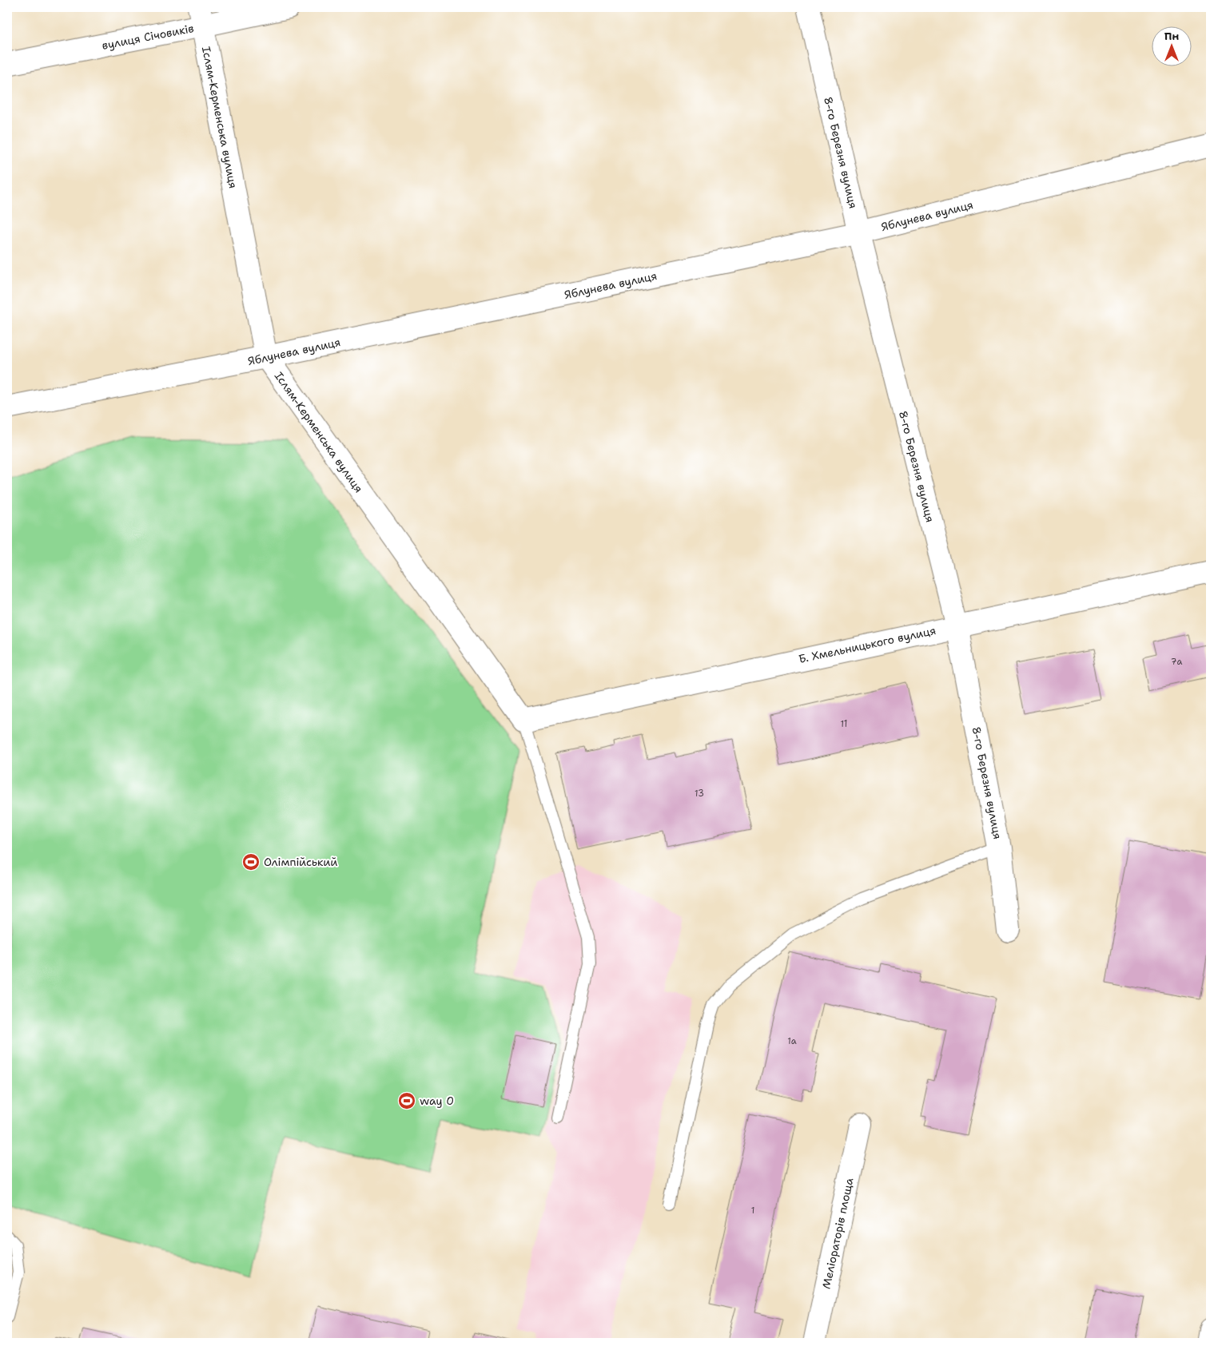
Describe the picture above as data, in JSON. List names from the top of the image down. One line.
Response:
{"streets":{"street":["вулиця Січовиків","Іслям-Керменська вулиця","8-го Березня вулиця","Яблунева вулиця","Б. Хмельницького вулиця","Меліораторів площа"]},"crossings":[["вулиця Січовиків","Іслям-Керменська вулиця"],["Іслям-Керменська вулиця","Яблунева вулиця"],["Іслям-Керменська вулиця","Б. Хмельницького вулиця"],["8-го Березня вулиця","Яблунева вулиця"],["8-го Березня вулиця","Б. Хмельницького вулиця"]],"places":{"sports":["Олімпійський","way 0"]},"house_numbers":["7а","11","13","1а","1"],"north":"top"}
